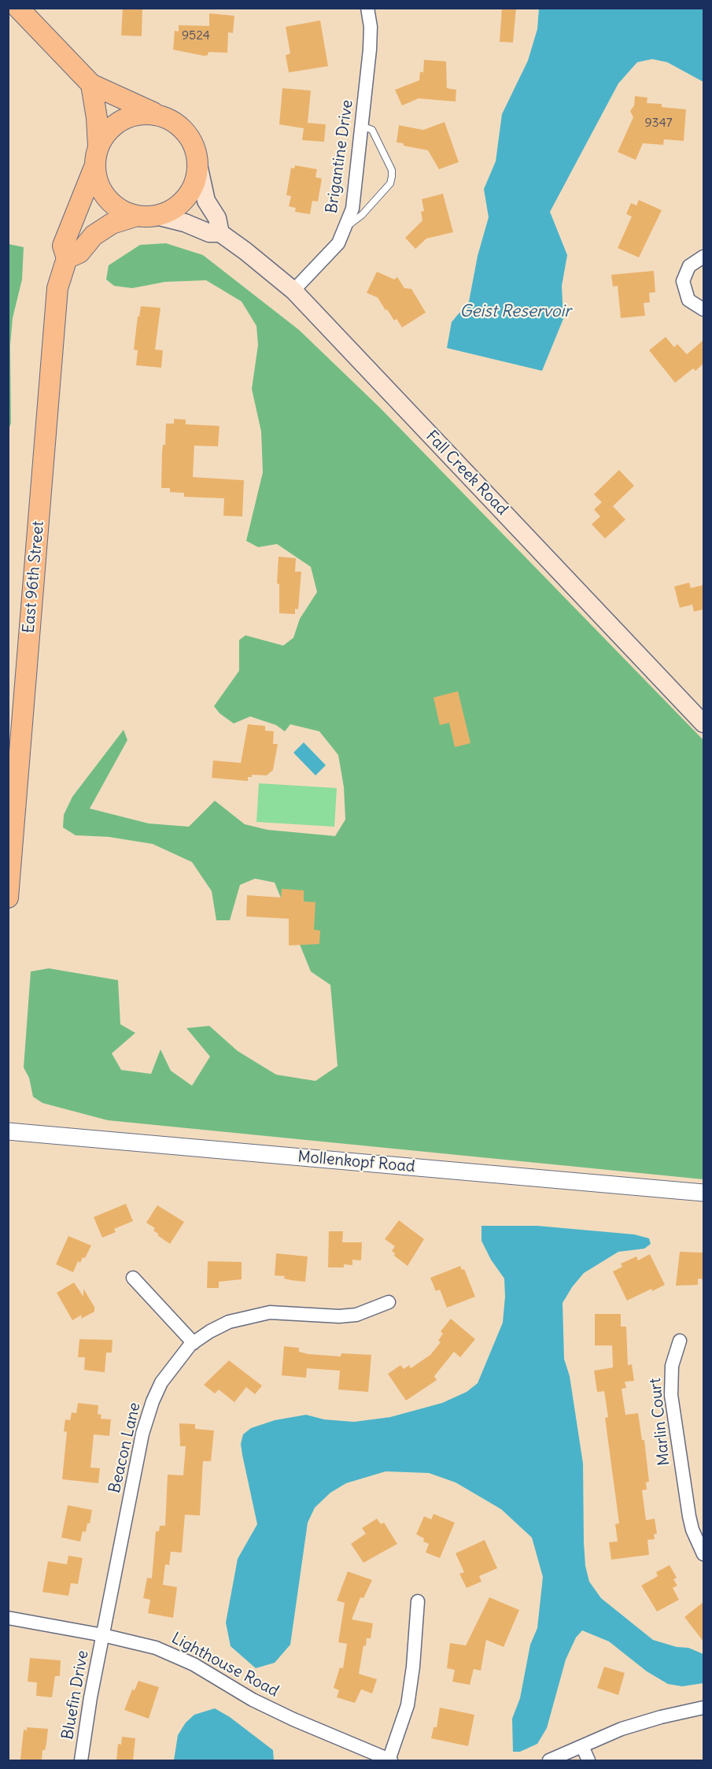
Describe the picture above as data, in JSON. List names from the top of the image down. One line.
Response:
{"streets":{"main road":["Fall Creek Road","East 96th Street"],"street":["Brigantine Drive","Mollenkopf Road","Marlin Court","Beacon Lane","Lighthouse Road","Bluefin Drive"]},"crossings":[["Brigantine Drive","Fall Creek Road"],["Fall Creek Road","East 96th Street"],["Beacon Lane","Lighthouse Road"],["Beacon Lane","Bluefin Drive"],["Lighthouse Road","Bluefin Drive"]],"water":["Geist Reservoir"],"house_numbers":["9524","9347"]}
